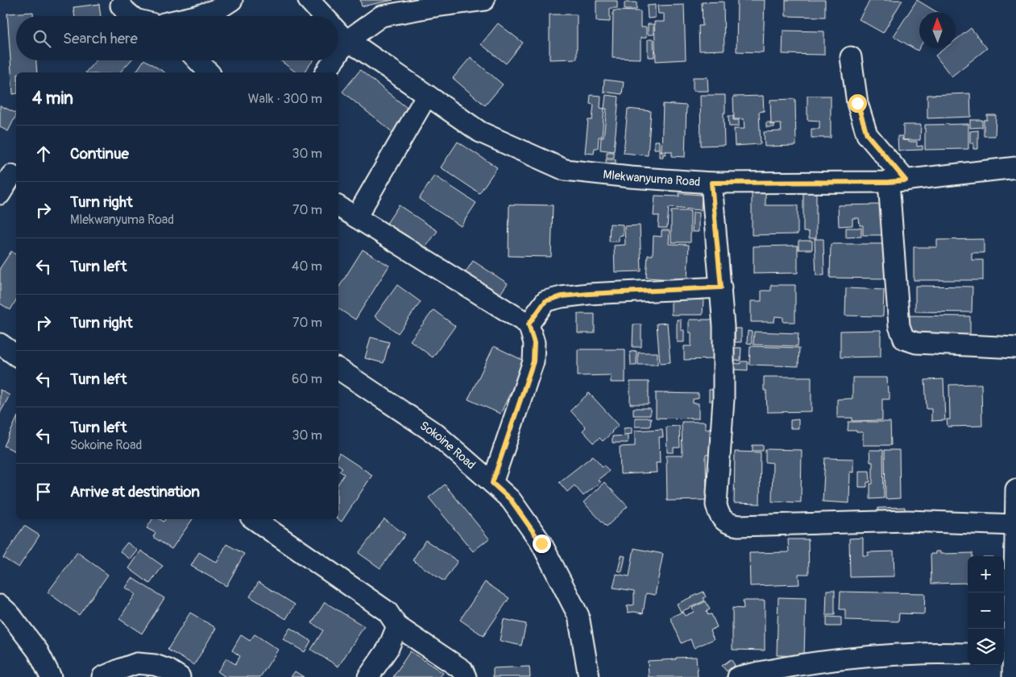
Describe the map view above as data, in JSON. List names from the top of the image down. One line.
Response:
{"streets":{"street":["Mlekwanyuma Road","Sokoine Road"]},"north":"top","page":{"search":"Search here","heading":["4 min","Walk · 300 m"],"list":[["Continue","30 m"],["Turn right","Mlekwanyuma Road","70 m"],["Turn left","40 m"],["Turn right","70 m"],["Turn left","60 m"],["Turn left","Sokoine Road","30 m"],"Arrive at destination"],"map_buttons":["+","−"]}}
